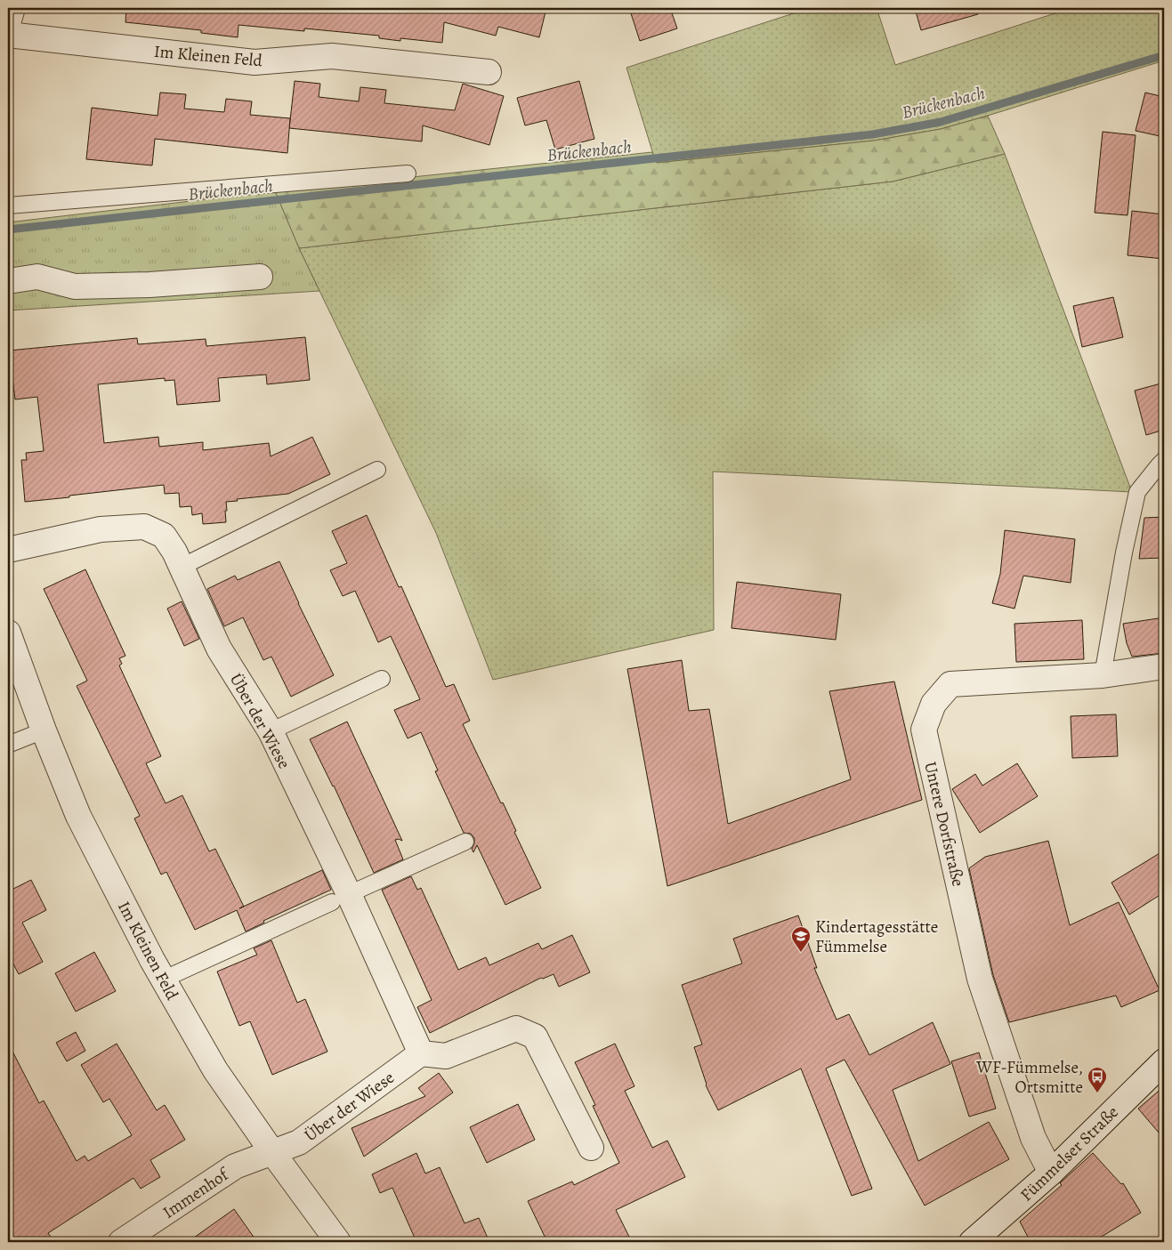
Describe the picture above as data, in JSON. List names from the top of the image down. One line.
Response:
{"streets":{"street":["Im Kleinen Feld","Über der Wiese","Untere Dorfstraße","Fümmelser Straße","Immenhof"]},"crossings":[["Im Kleinen Feld","Über der Wiese"],["Im Kleinen Feld","Immenhof"],["Über der Wiese","Immenhof"],["Untere Dorfstraße","Fümmelser Straße"]],"water":["Brückenbach"],"places":{"school or university":["Kindertagesstätte Fümmelse"],"bus stop":["WF-Fümmelse, Ortsmitte"]}}
